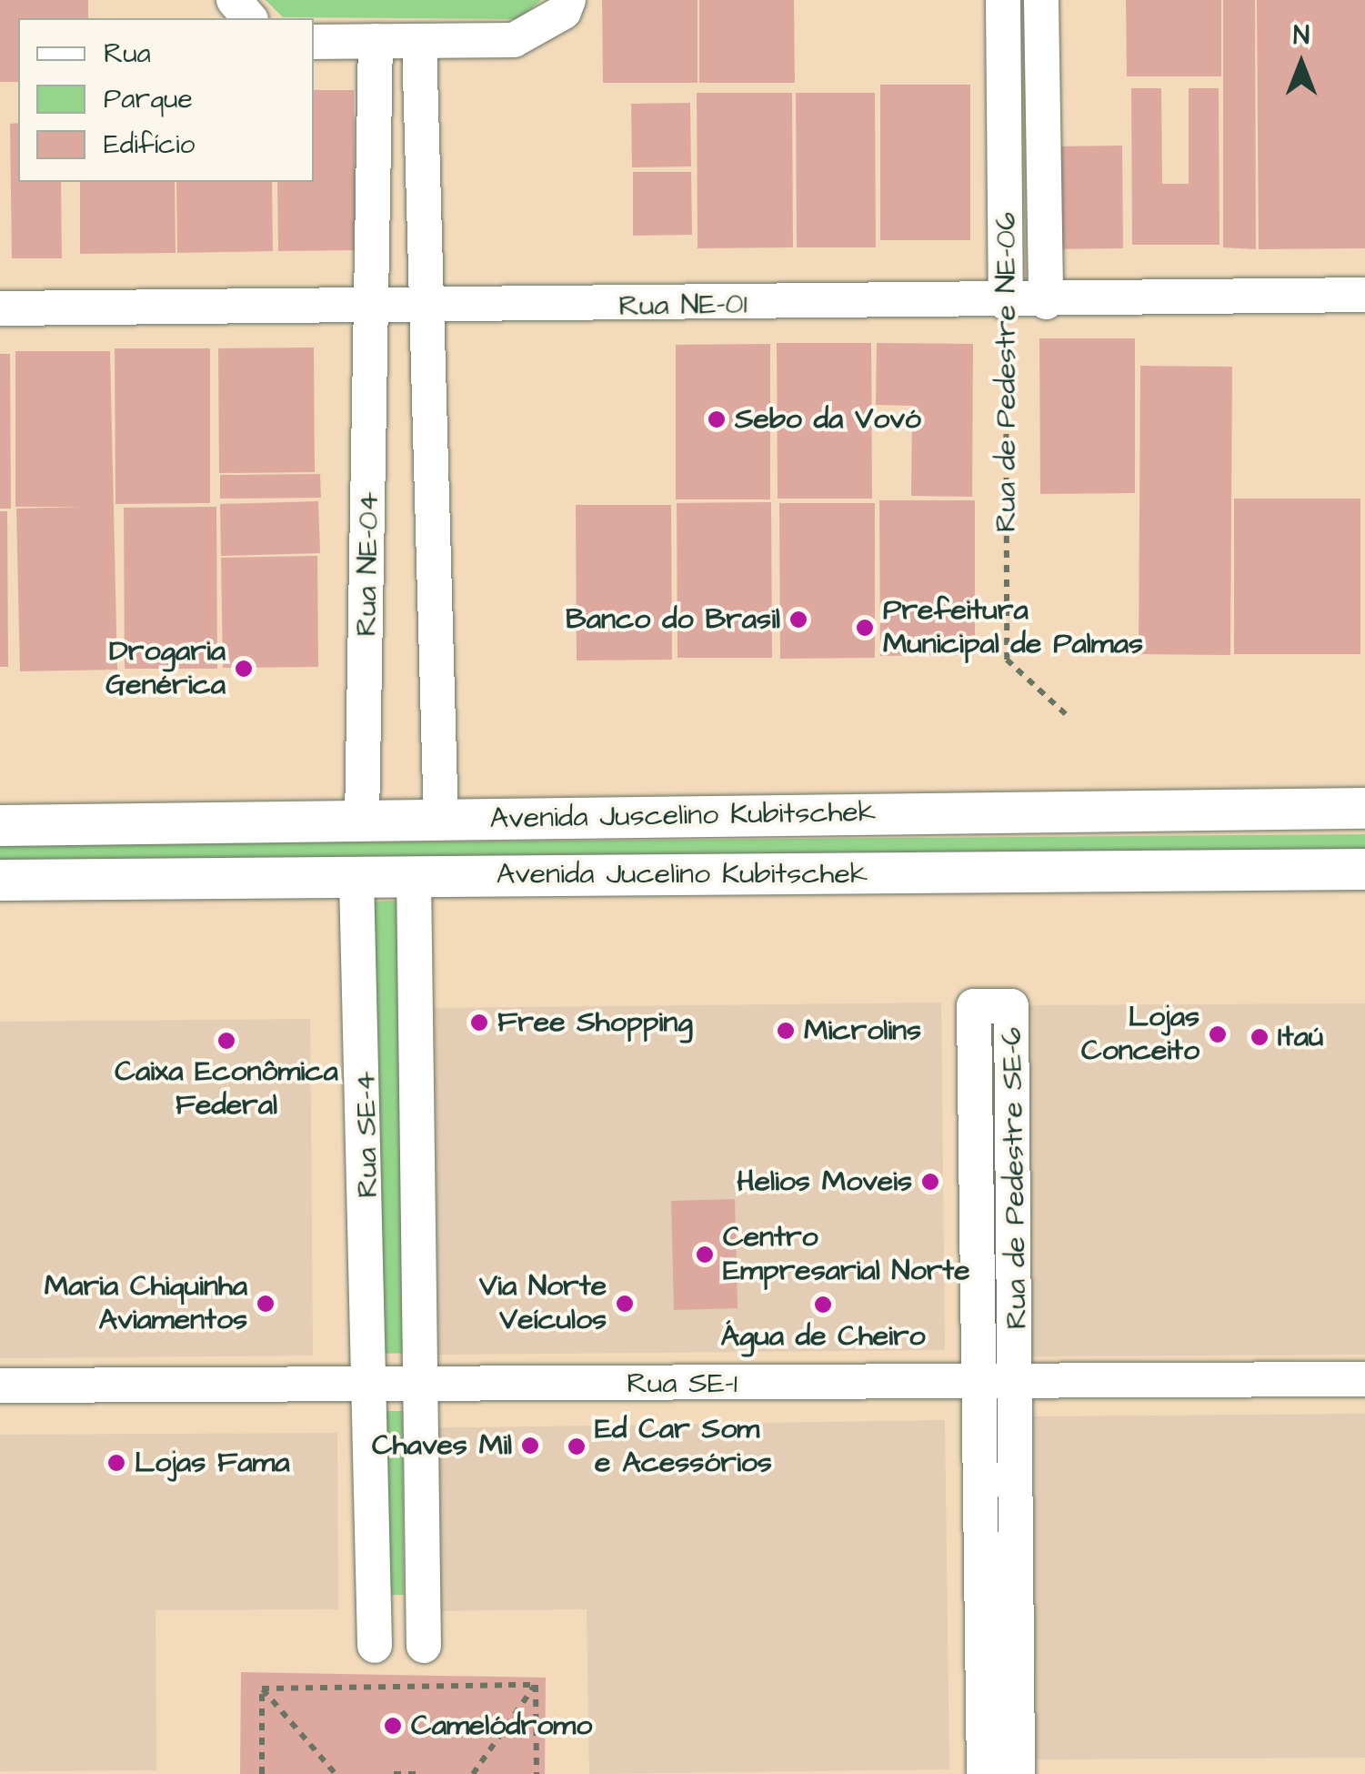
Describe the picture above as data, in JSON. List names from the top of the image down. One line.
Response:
{"streets":{"main road":["Avenida Juscelino Kubitschek","Avenida Jucelino Kubitschek"],"street":["Rua NE-01","Rua de Pedestre NE-06","Rua NE-04","Rua SE-4","Rua de Pedestre SE-6","Rua SE-1"]},"crossings":[["Rua NE-01","Rua de Pedestre NE-06"],["Rua NE-01","Rua NE-04"],["Rua NE-04","Avenida Juscelino Kubitschek"],["Avenida Jucelino Kubitschek","Rua SE-4"],["Rua SE-4","Rua SE-1"],["Rua de Pedestre SE-6","Rua SE-1"]],"places":["Sebo da Vovó","Banco do Brasil","Prefeitura Municipal de Palmas","Drogaria Genérica","Free Shopping","Microlins","Lojas Conceito","Itaú","Caixa Econômica Federal","Helios Moveis","Centro Empresarial Norte","Maria Chiquinha Aviamentos","Via Norte Veículos","Água de Cheiro","Chaves Mil","Ed Car Som e Acessórios","Lojas Fama","Camelódromo"],"legend":["Rua","Parque","Edifício"],"north":"top"}
